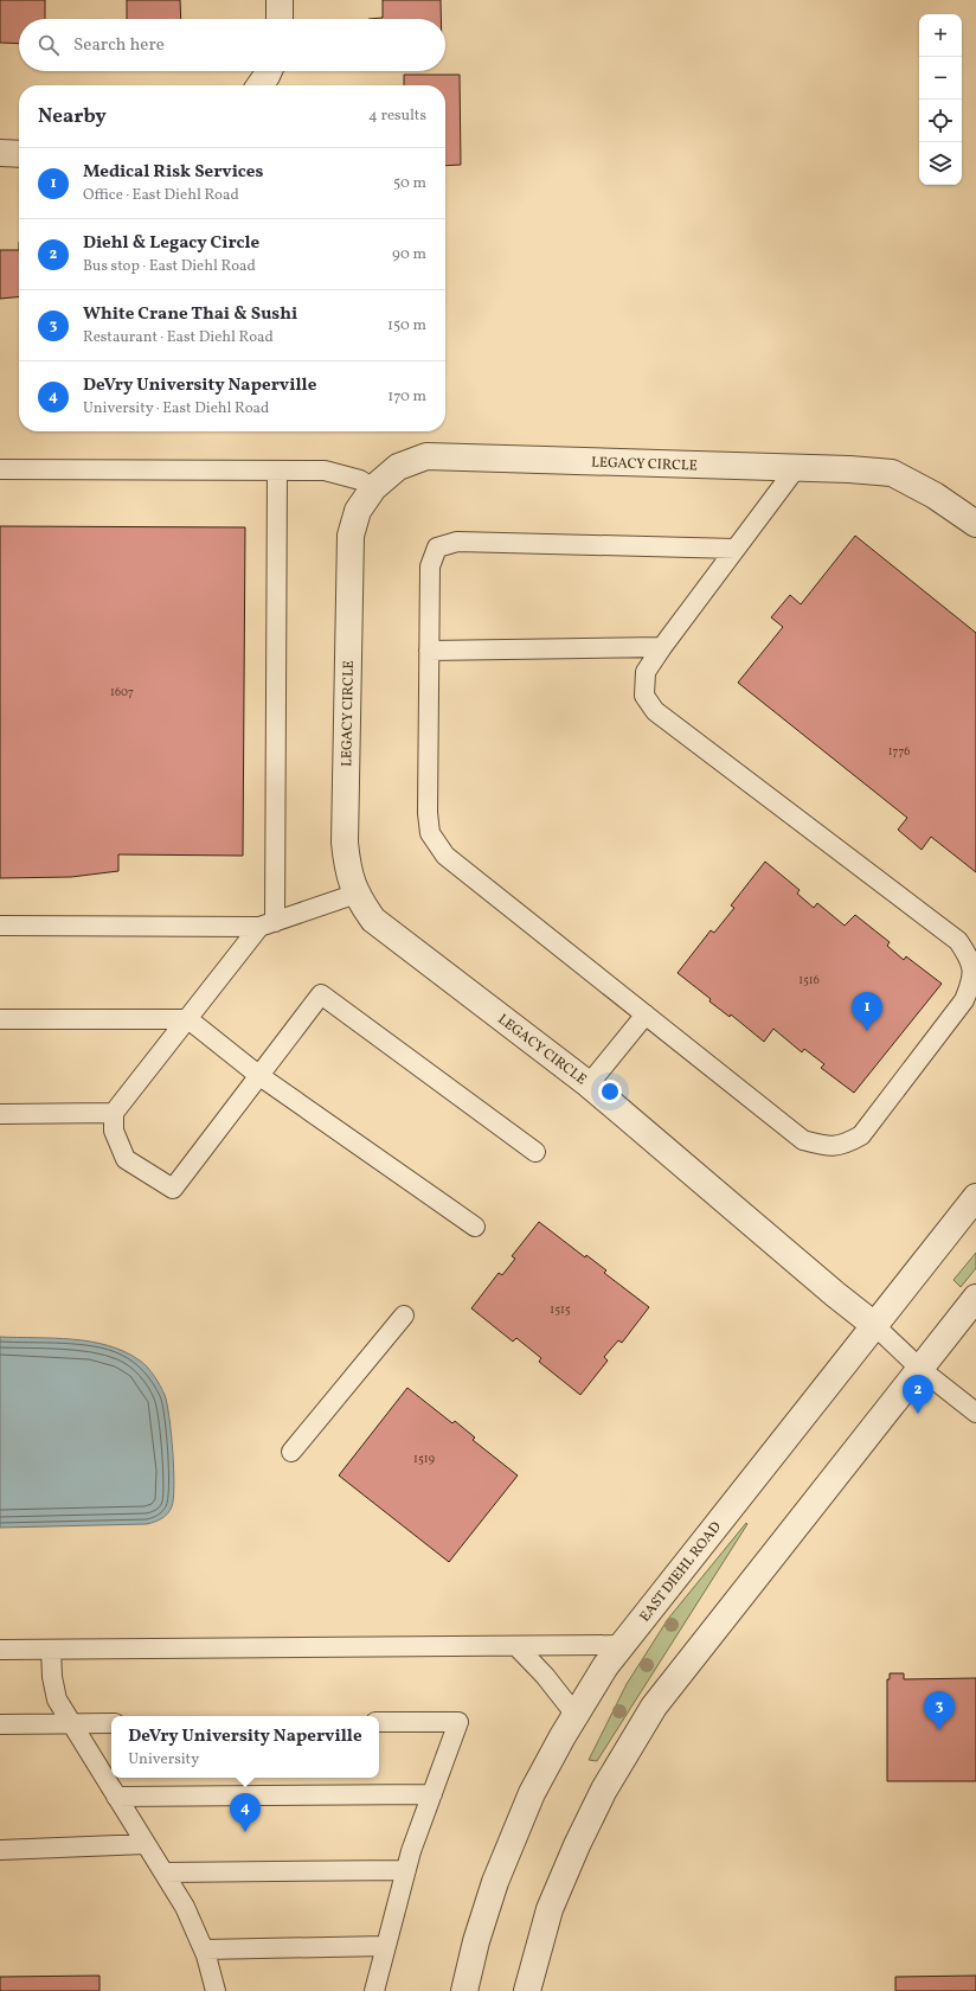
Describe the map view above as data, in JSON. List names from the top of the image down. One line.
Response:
{"streets":{"street":["LEGACY CIRCLE","EAST DIEHL ROAD"]},"crossings":[["LEGACY CIRCLE","EAST DIEHL ROAD"]],"house_numbers":["1607","1776","1516","1515","1519"],"page":{"map_buttons":["+","−"],"search":"Search here","heading":["Nearby","4 results"],"list":[{"mark":"1","name":"Medical Risk Services","note":"Office · East Diehl Road","value":"50 m"},{"mark":"2","name":"Diehl & Legacy Circle","note":"Bus stop · East Diehl Road","value":"90 m"},{"mark":"3","name":"White Crane Thai & Sushi","note":"Restaurant · East Diehl Road","value":"150 m"},{"mark":"4","name":"DeVry University Naperville","note":"University · East Diehl Road","value":"170 m"}],"pins":["1","2","3","4"],"popup":["DeVry University Naperville","University"]}}
